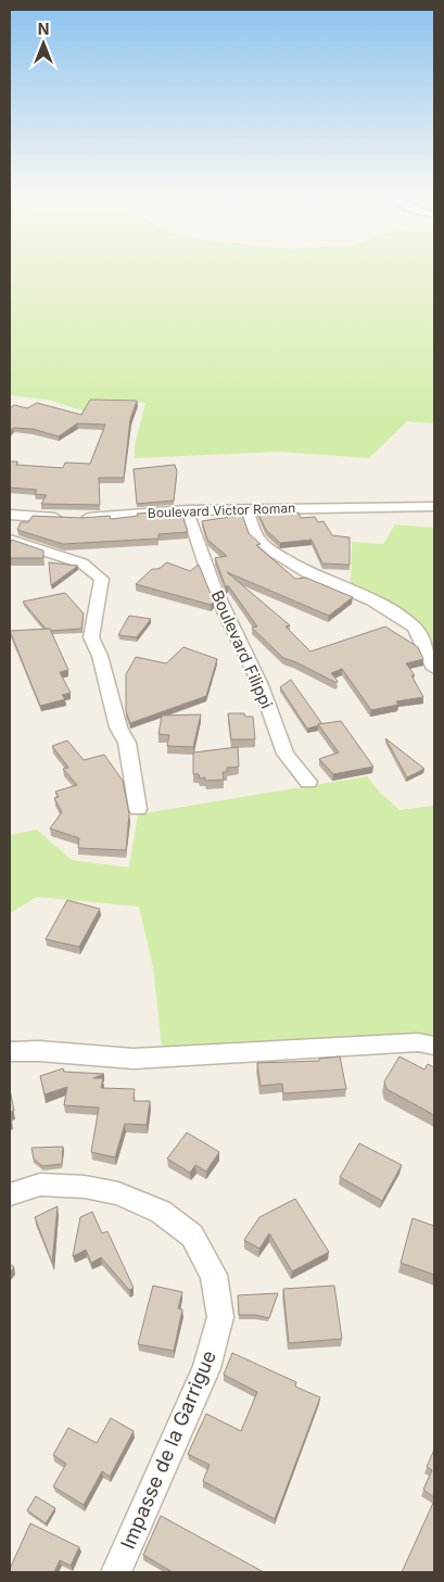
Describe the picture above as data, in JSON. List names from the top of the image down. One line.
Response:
{"streets":{"street":["Boulevard Victor Roman","Boulevard Filippi","Impasse de la Garrigue"]},"crossings":[["Boulevard Victor Roman","Boulevard Filippi"]],"north":"top"}
